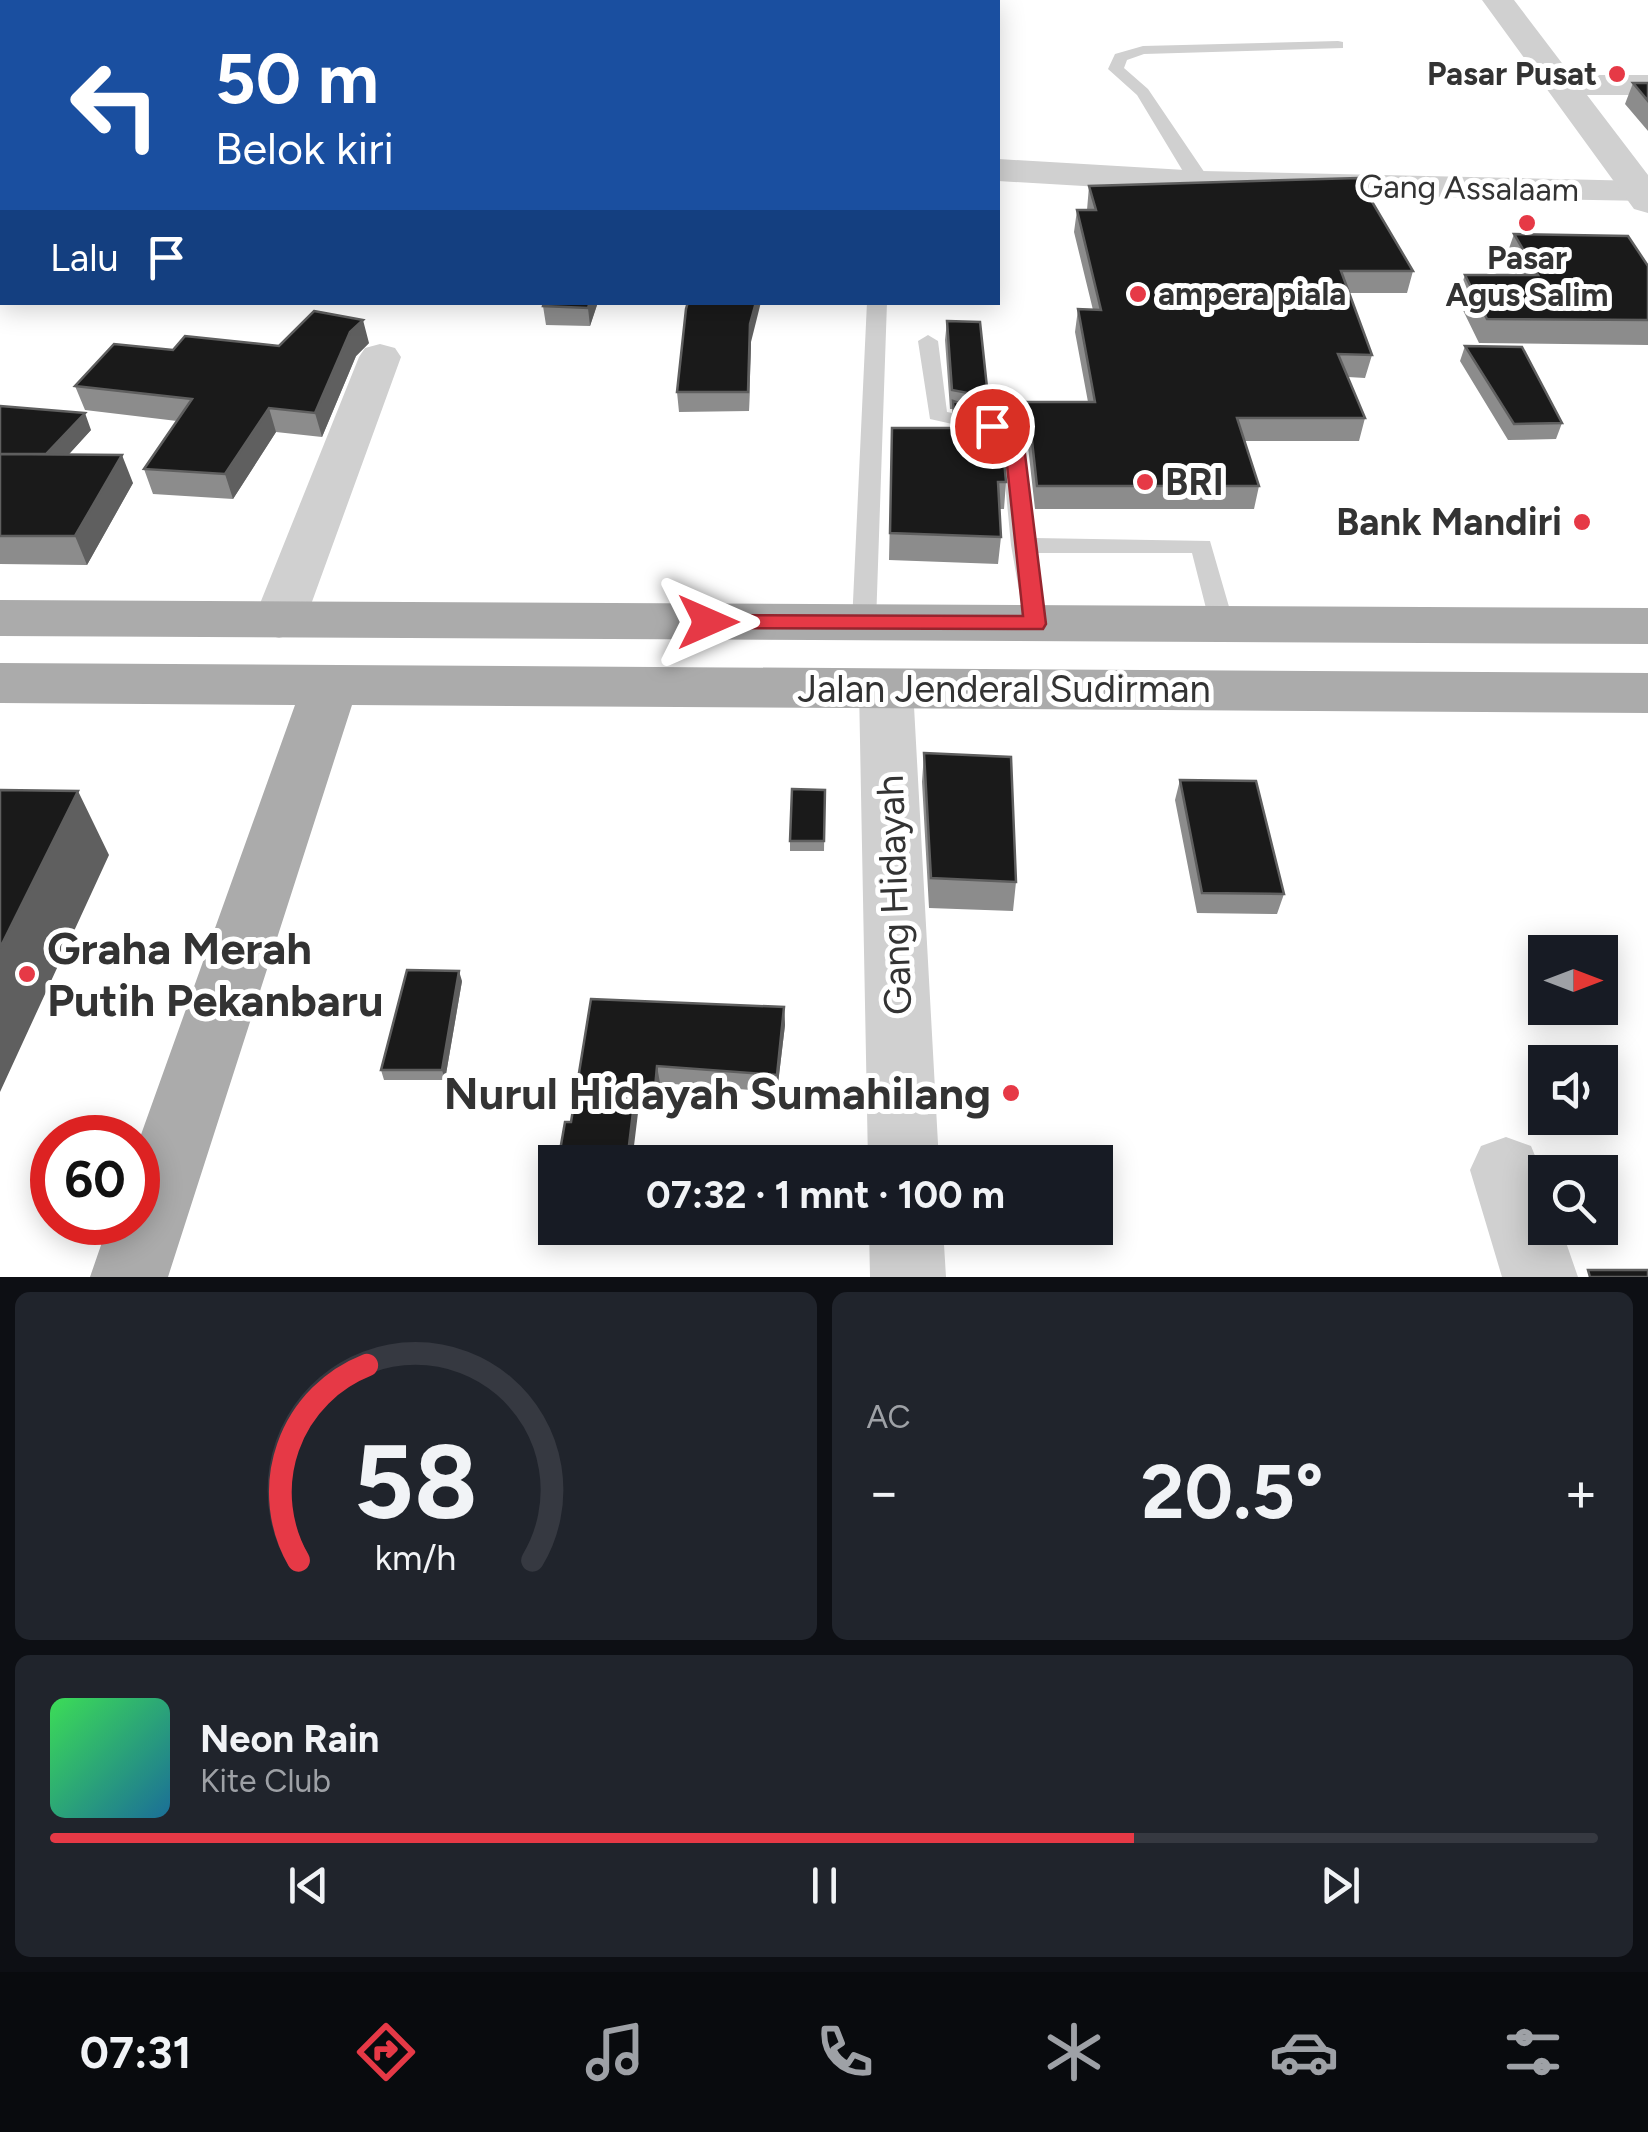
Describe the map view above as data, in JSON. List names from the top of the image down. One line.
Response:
{"streets":{"main road":["Jalan Jenderal Sudirman"],"street":["Gang Assalaam","Gang Hidayah"]},"crossings":[["Jalan Jenderal Sudirman","Gang Hidayah"]],"places":["Pasar Pusat","Pasar Agus Salim","ampera piala","BRI","Bank Mandiri","Graha Merah Putih Pekanbaru","Nurul Hidayah Sumahilang"],"north":"right","page":{"turn":["50 m","Belok kiri"],"then":"Lalu","limit":"60","trip":"07:32 · 1 mnt · 100 m","tile":"AC","heat":["−","20.5°","+"],"song":["Neon Rain","Kite Club"],"tabs":"07:31","gauge":["58","km/h"]}}
